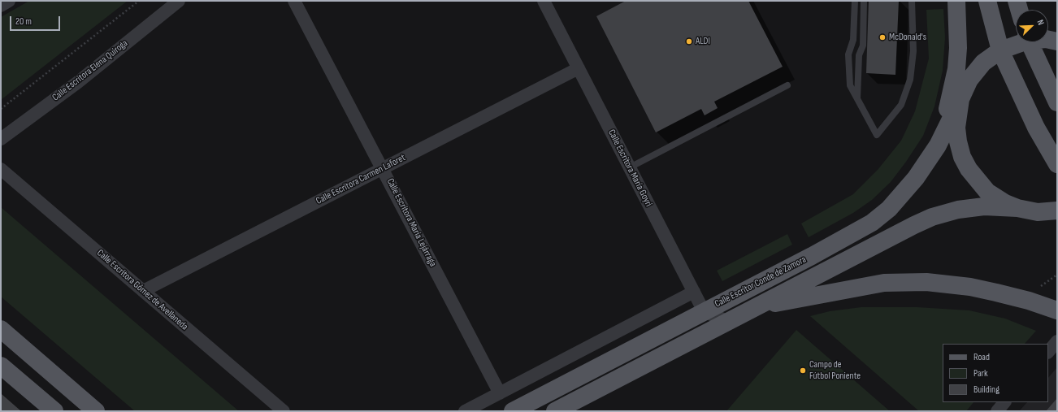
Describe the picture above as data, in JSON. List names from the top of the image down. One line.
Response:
{"streets":{"main road":["Calle Escritor Conde de Zamora"],"street":["Calle Escritora Elena Quiroga","Calle Escritora María Goyri","Calle Escritora Carmen Laforet","Calle Escritora María Lejárraga","Calle Escritora Gómez de Avellaneda"]},"crossings":[["Calle Escritora María Goyri","Calle Escritora Carmen Laforet"],["Calle Escritora María Goyri","Calle Escritor Conde de Zamora"],["Calle Escritora Carmen Laforet","Calle Escritora María Lejárraga"],["Calle Escritora Carmen Laforet","Calle Escritora Gómez de Avellaneda"]],"places":["McDonald's","ALDI","Campo de Fútbol Poniente"],"legend":["Road","Park","Building"],"scale_bar":"20 m","north":"top right"}
